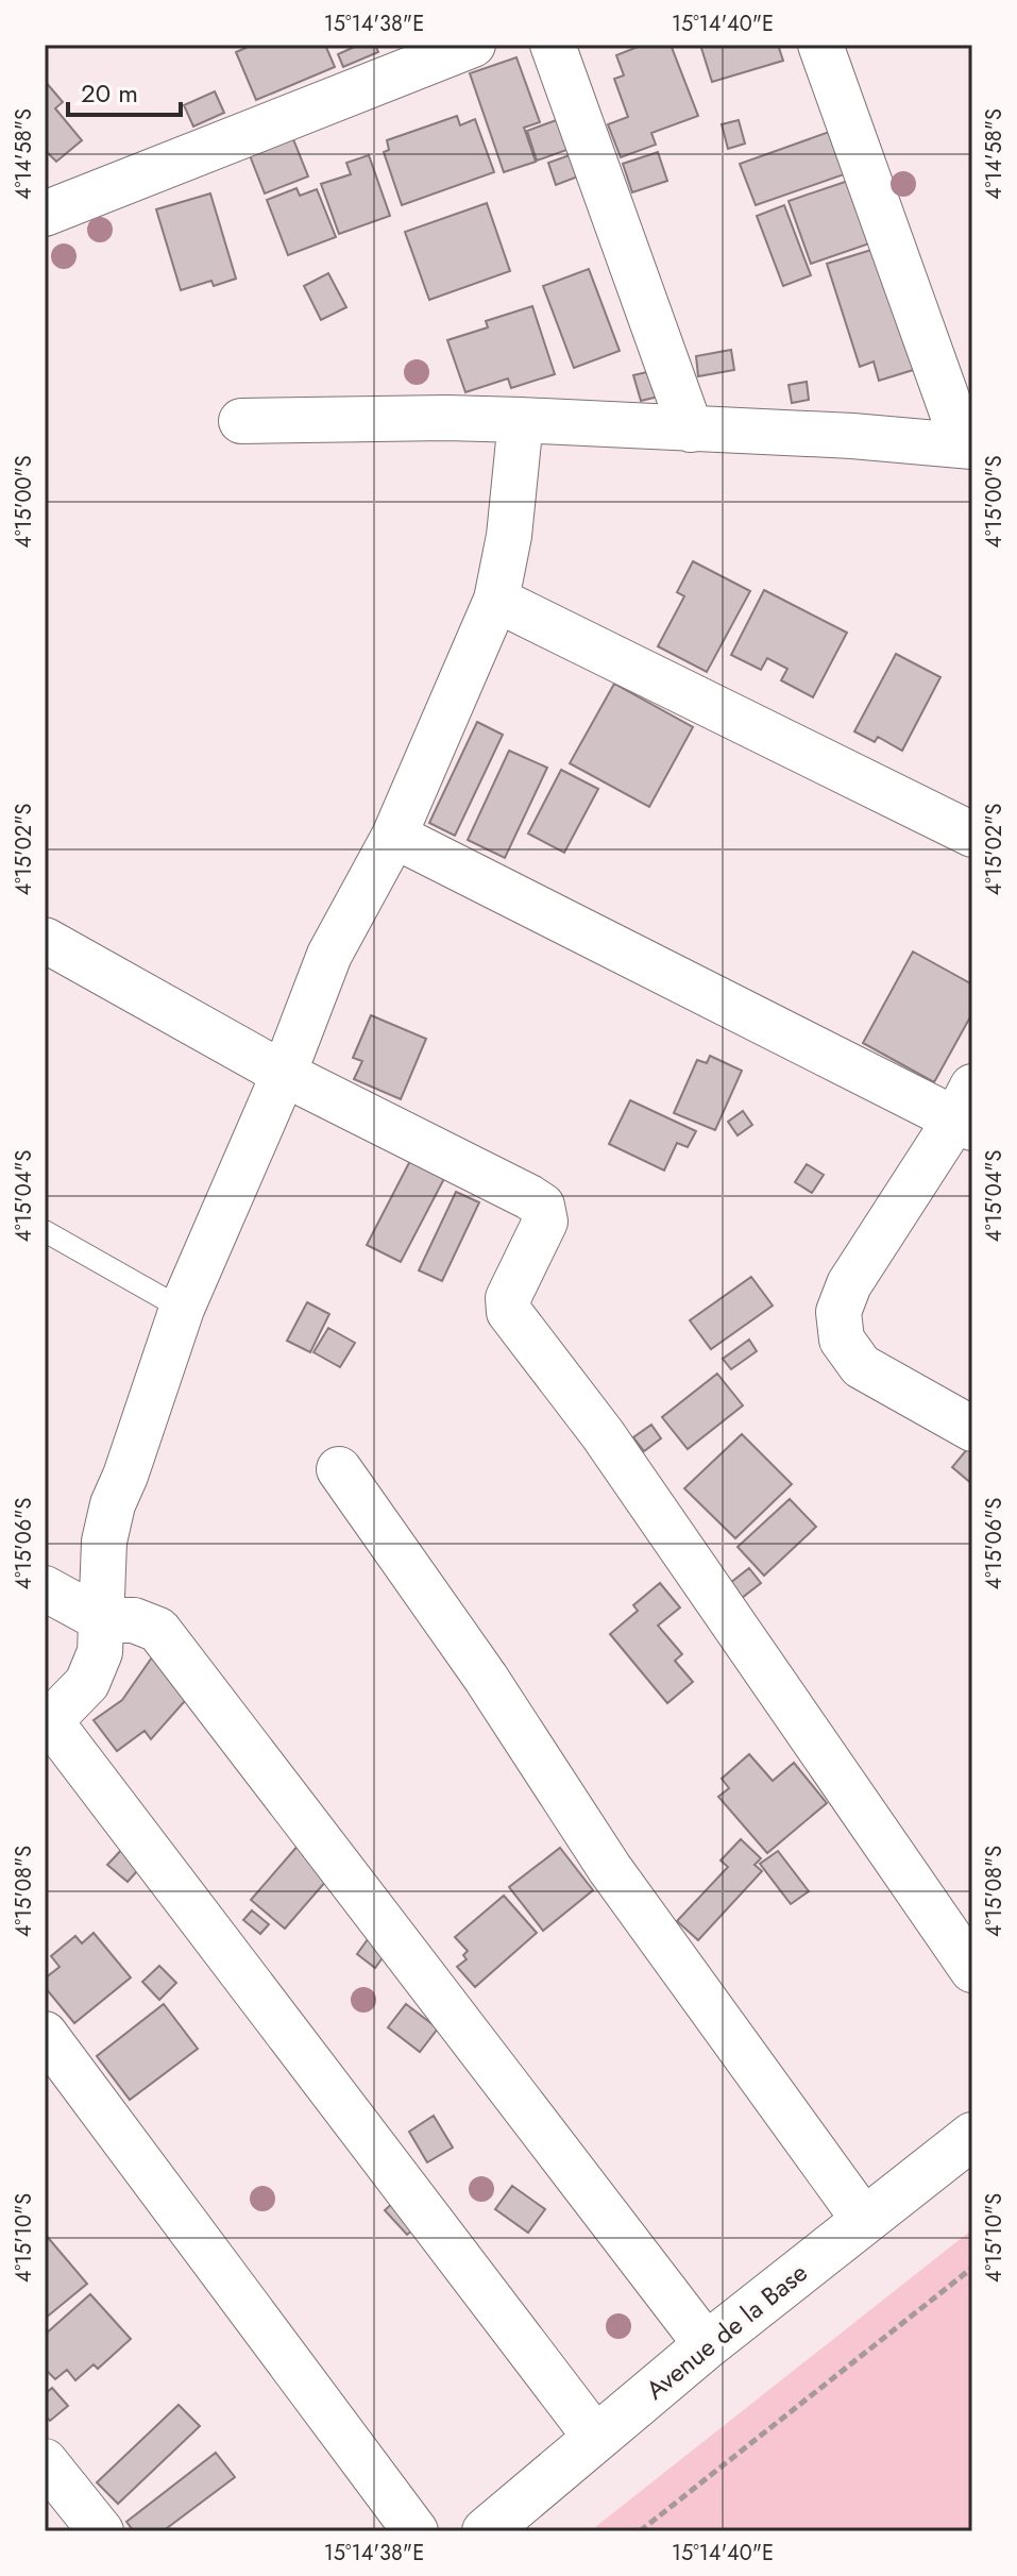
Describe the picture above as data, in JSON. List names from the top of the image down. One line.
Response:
{"streets":{"main road":["Avenue de la Base"]},"scale_bar":"20 m","coordinates":["15°14'38\"E","15°14'40\"E","4°14'58\"S","4°15'00\"S","4°15'02\"S","4°15'04\"S","4°15'06\"S","4°15'08\"S","4°15'10\"S"]}
